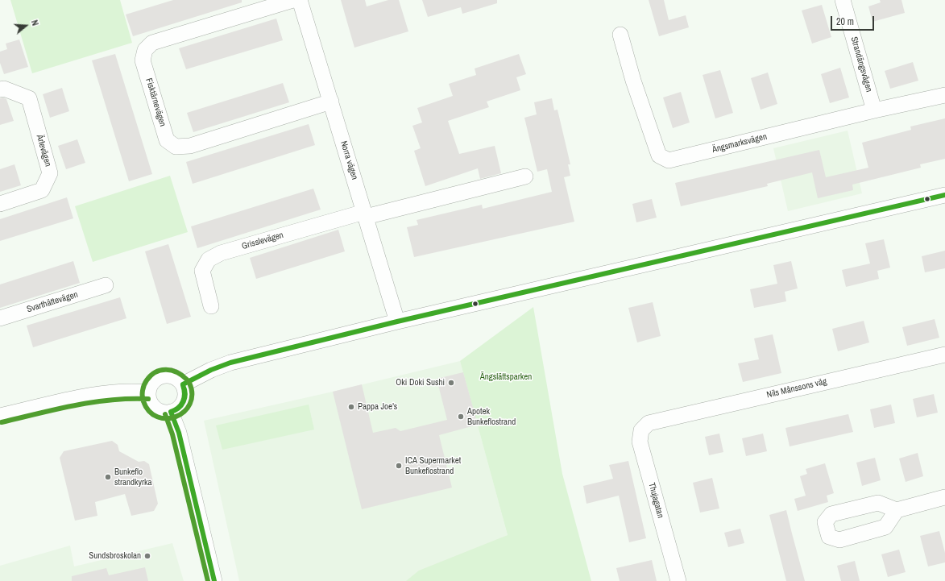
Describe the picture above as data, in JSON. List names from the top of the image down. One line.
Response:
{"streets":{"street":["Strandängsvägen","Fisktärnevägen","Ängsmarksvägen","Ärlevägen","Norra vägen","Grisslevägen","Svarthättevägen","Nils Månssons väg","Thujagatan"]},"crossings":[["Strandängsvägen","Ängsmarksvägen"],["Fisktärnevägen","Norra vägen"],["Norra vägen","Grisslevägen"],["Nils Månssons väg","Thujagatan"]],"parks":["Ängslättsparken"],"places":["Oki Doki Sushi","Pappa Joe's","Apotek Bunkeflostrand","ICA Supermarket Bunkeflostrand","Bunkeflo strandkyrka","Sundsbroskolan"],"scale_bar":"20 m","north":"right"}
